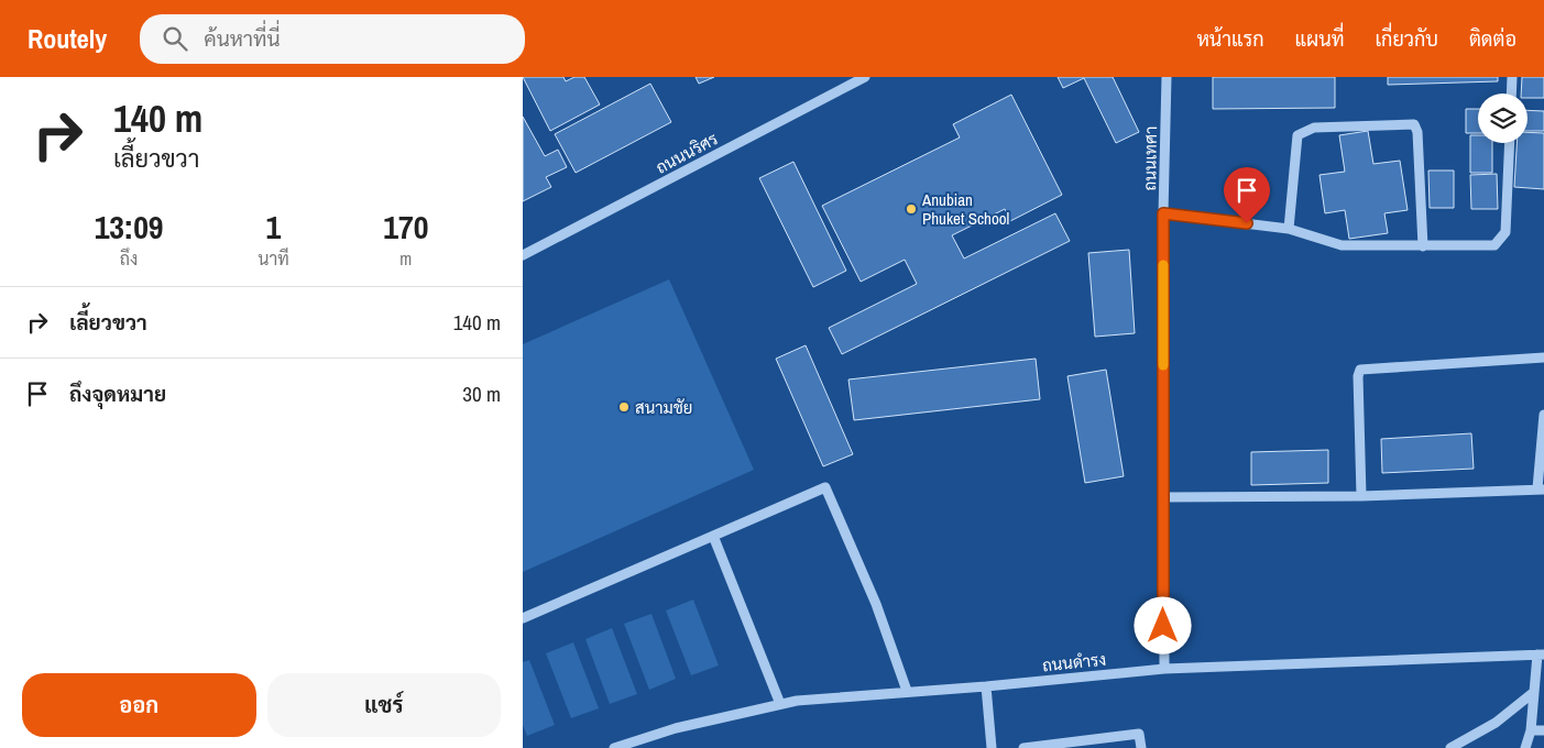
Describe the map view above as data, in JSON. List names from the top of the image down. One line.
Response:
{"streets":{"street":["ถนนนริศร","ถนนเทศา","ถนนดำรง"]},"crossings":[["ถนนเทศา","ถนนดำรง"]],"places":["Anubian Phuket School","สนามชัย"],"page":{"header":"Routely","search":"ค้นหาที่นี่","nav":["หน้าแรก","แผนที่","เกี่ยวกับ","ติดต่อ"],"turn":["140 m","เลี้ยวขวา"],"eta":["13:09","ถึง","1","นาที","170","m"],"list":[{"name":"เลี้ยวขวา","value":"140 m"},{"name":"ถึงจุดหมาย","value":"30 m"}],"buttons":["ออก","แชร์"]}}
